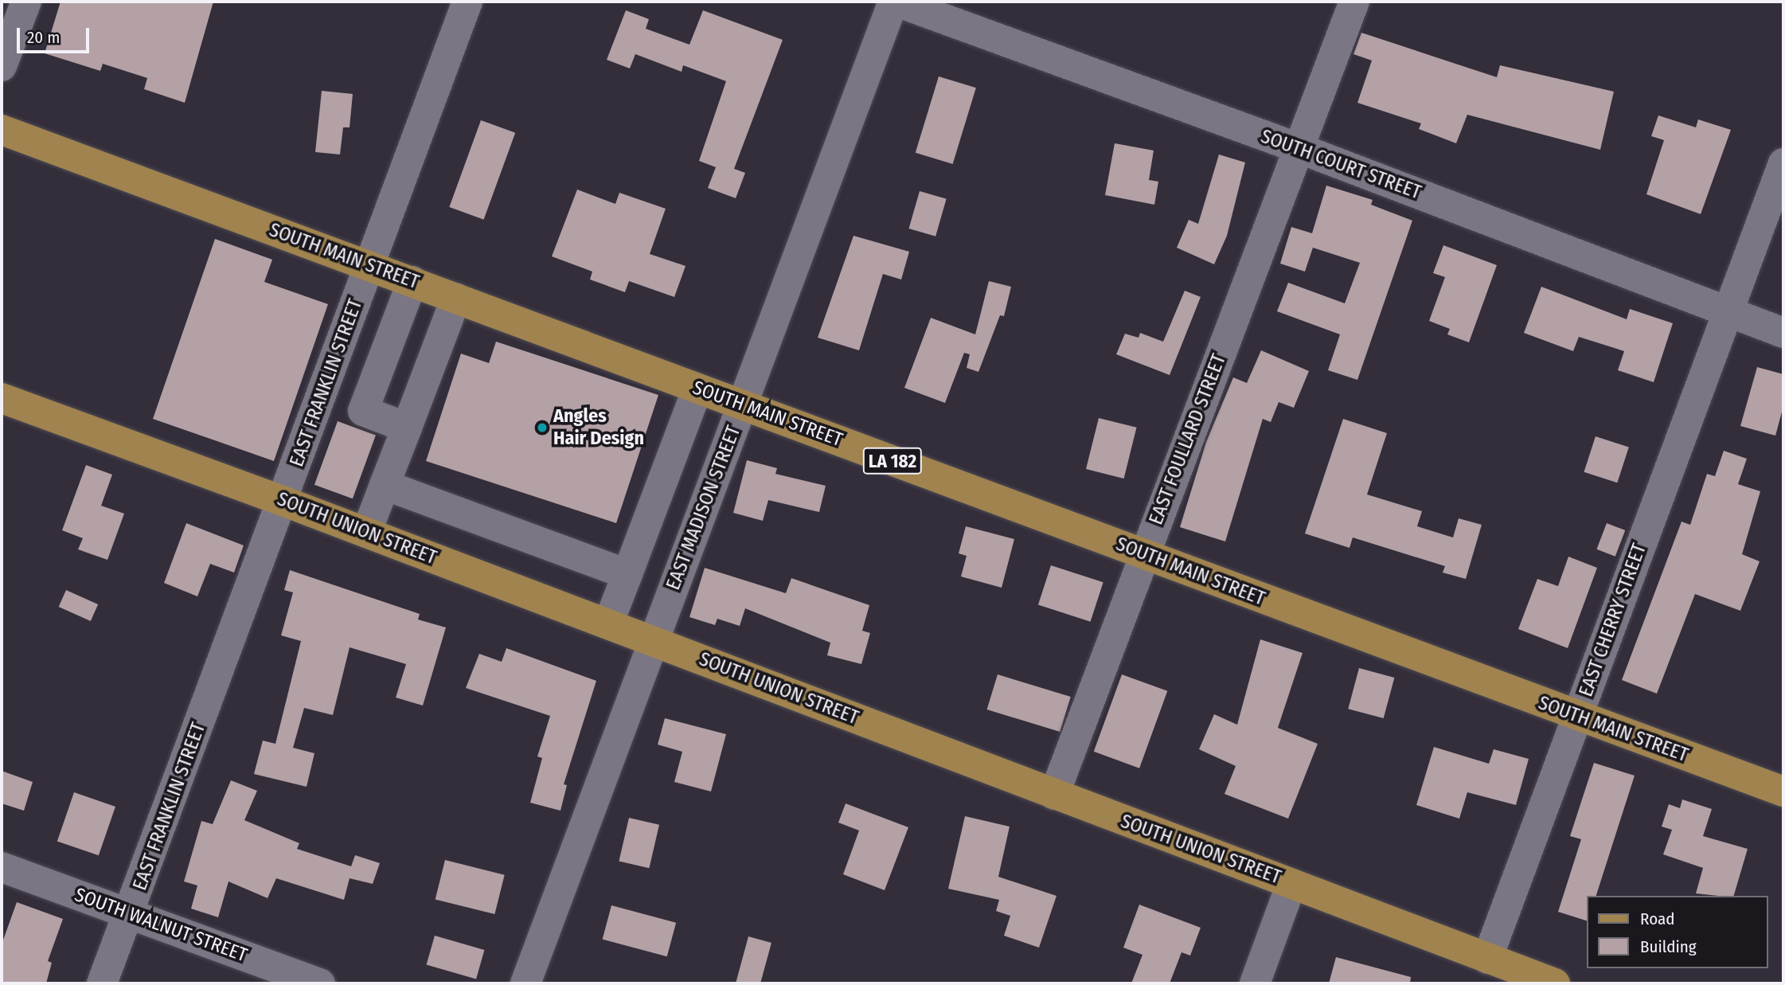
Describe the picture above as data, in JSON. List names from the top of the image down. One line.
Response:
{"streets":{"main road":["SOUTH MAIN STREET","LA 182","SOUTH UNION STREET"],"street":["SOUTH COURT STREET","EAST FRANKLIN STREET","EAST FOULLARD STREET","EAST MADISON STREET","EAST CHERRY STREET","SOUTH WALNUT STREET"]},"crossings":[["SOUTH COURT STREET","EAST FOULLARD STREET"],["SOUTH COURT STREET","EAST MADISON STREET"],["SOUTH COURT STREET","EAST CHERRY STREET"],["SOUTH MAIN STREET","EAST FRANKLIN STREET"],["SOUTH MAIN STREET","EAST FOULLARD STREET"],["SOUTH MAIN STREET","EAST MADISON STREET"],["SOUTH MAIN STREET","EAST CHERRY STREET"],["EAST FRANKLIN STREET","SOUTH UNION STREET"],["EAST FRANKLIN STREET","SOUTH WALNUT STREET"],["EAST FOULLARD STREET","SOUTH UNION STREET"],["EAST MADISON STREET","SOUTH UNION STREET"],["SOUTH UNION STREET","EAST CHERRY STREET"]],"places":["Angles Hair Design"],"legend":["Road","Building"],"scale_bar":"20 m"}
